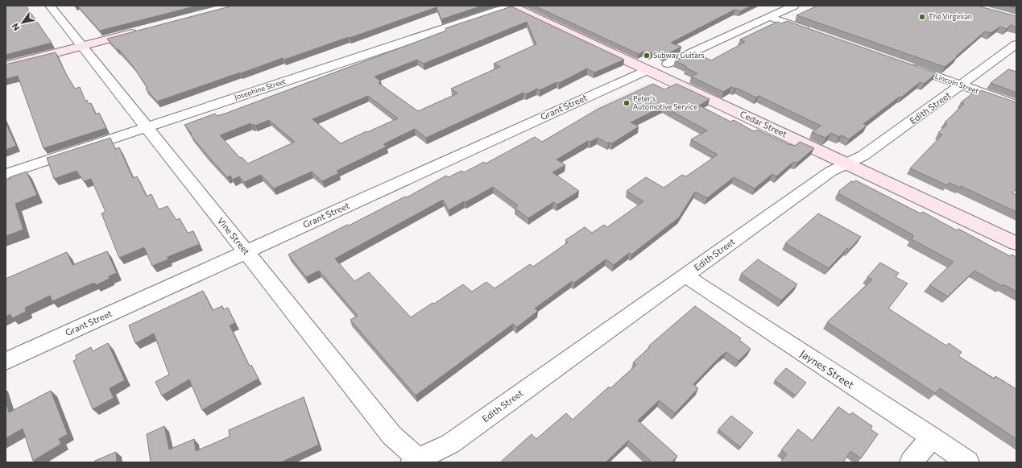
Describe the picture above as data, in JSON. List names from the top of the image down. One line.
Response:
{"streets":{"street":["Lincoln Street","Josephine Street","Grant Street","Edith Street","Cedar Street","Vine Street","Jaynes Street"]},"crossings":[["Lincoln Street","Edith Street"],["Josephine Street","Cedar Street"],["Josephine Street","Vine Street"],["Grant Street","Cedar Street"],["Grant Street","Vine Street"],["Edith Street","Cedar Street"],["Edith Street","Vine Street"],["Edith Street","Jaynes Street"]],"places":["The Virginian","Subway Guitars","Peter's Automotive Service"],"north":"bottom left"}
